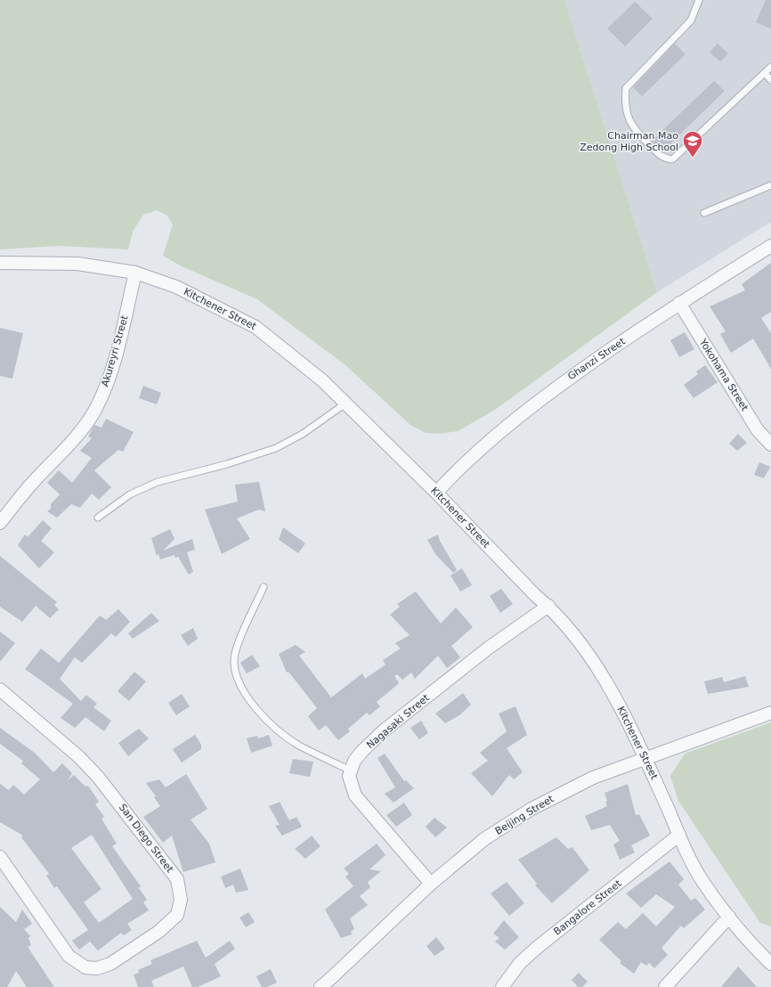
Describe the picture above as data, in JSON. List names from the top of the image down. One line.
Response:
{"streets":{"street":["Kitchener Street","Akureyri Street","Ghanzi Street","Yokohama Street","Nagasaki Street","Beijing Street","San Diego Street","Bangalore Street"]},"crossings":[["Kitchener Street","Akureyri Street"],["Kitchener Street","Ghanzi Street"],["Kitchener Street","Nagasaki Street"],["Kitchener Street","Beijing Street"],["Kitchener Street","Bangalore Street"],["Ghanzi Street","Yokohama Street"]],"places":{"school or university":["Chairman Mao Zedong High School"]}}
